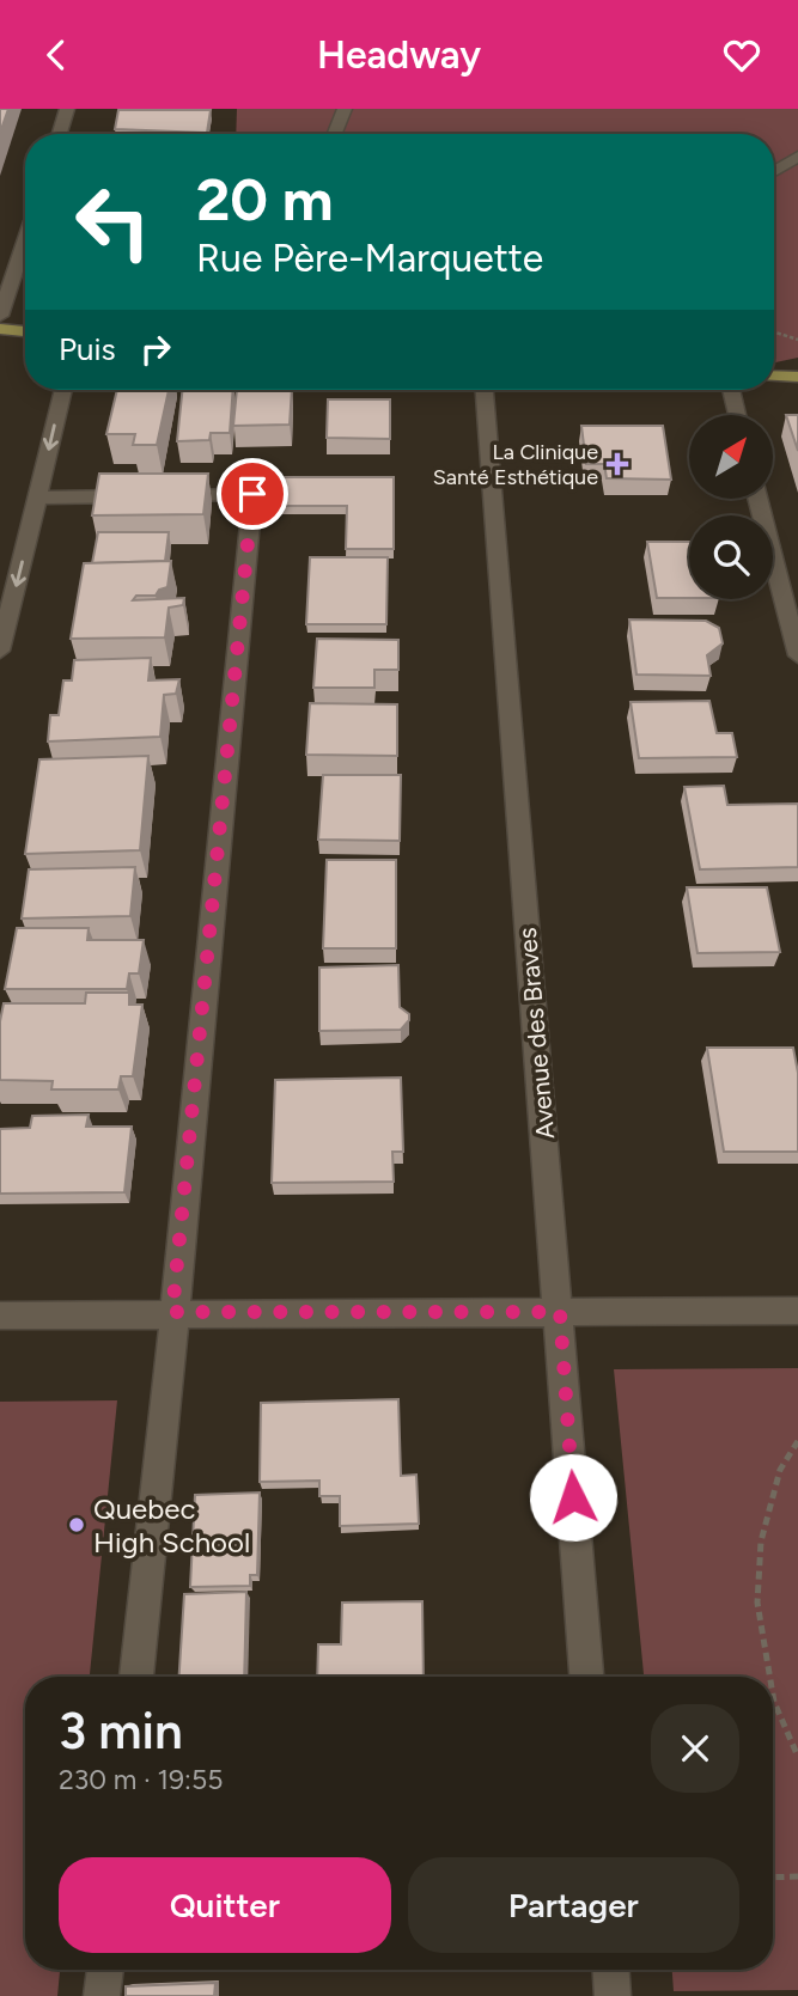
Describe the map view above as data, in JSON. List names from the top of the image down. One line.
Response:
{"streets":{"street":["Avenue des Braves"]},"places":{"health":["La Clinique Santé Esthétique"],"other":["Quebec High School"]},"north":"top right","page":{"header":"Headway","turn":["20 m","Rue Père-Marquette"],"then":"Puis","heading":["3 min","230 m · 19:55"],"buttons":["Quitter","Partager"]}}
